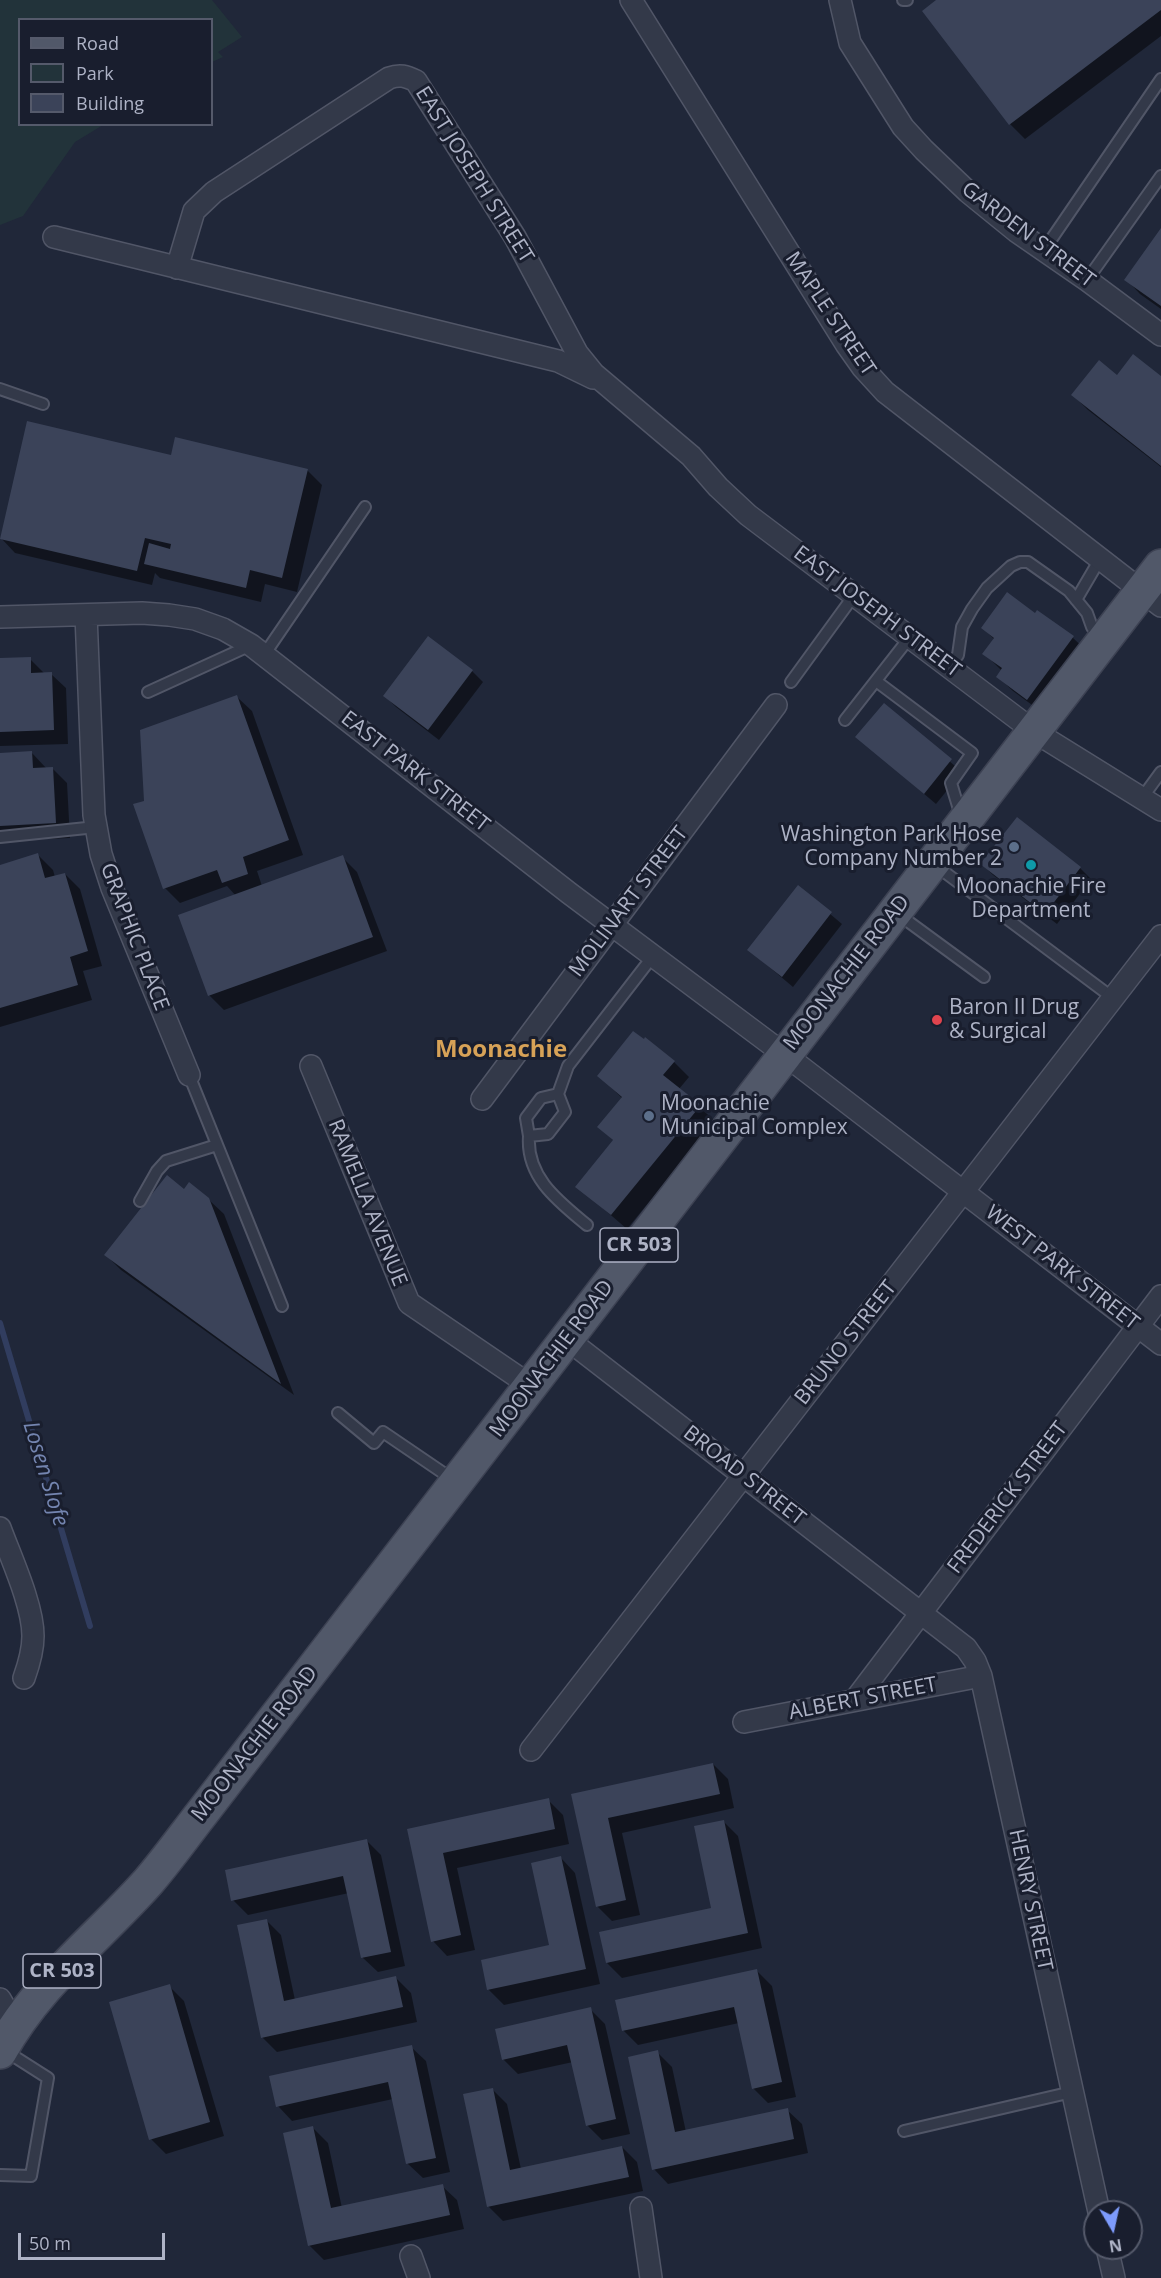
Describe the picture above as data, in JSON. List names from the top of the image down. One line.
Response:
{"streets":{"main road":["MOONACHIE ROAD","CR 503"],"street":["EAST JOSEPH STREET","GARDEN STREET","MAPLE STREET","EAST PARK STREET","MOLINART STREET","GRAPHIC PLACE","RAMELLA AVENUE","WEST PARK STREET","BRUNO STREET","BROAD STREET","FREDERICK STREET","ALBERT STREET","HENRY STREET"]},"crossings":[["EAST JOSEPH STREET","MOONACHIE ROAD"],["MAPLE STREET","MOONACHIE ROAD"],["EAST PARK STREET","MOLINART STREET"],["EAST PARK STREET","GRAPHIC PLACE"],["EAST PARK STREET","MOONACHIE ROAD"],["EAST PARK STREET","WEST PARK STREET"],["MOONACHIE ROAD","RAMELLA AVENUE"],["MOONACHIE ROAD","WEST PARK STREET"],["MOONACHIE ROAD","BROAD STREET"],["WEST PARK STREET","BRUNO STREET"],["WEST PARK STREET","FREDERICK STREET"],["BRUNO STREET","BROAD STREET"],["BROAD STREET","FREDERICK STREET"],["BROAD STREET","HENRY STREET"],["FREDERICK STREET","ALBERT STREET"],["FREDERICK STREET","HENRY STREET"],["ALBERT STREET","HENRY STREET"]],"districts":["Moonachie"],"water":["Losen Slofe"],"places":["Washington Park Hose Company Number 2","Moonachie Fire Department","Baron II Drug & Surgical","Moonachie Municipal Complex"],"legend":["Road","Park","Building"],"scale_bar":"50 m","north":"bottom"}
